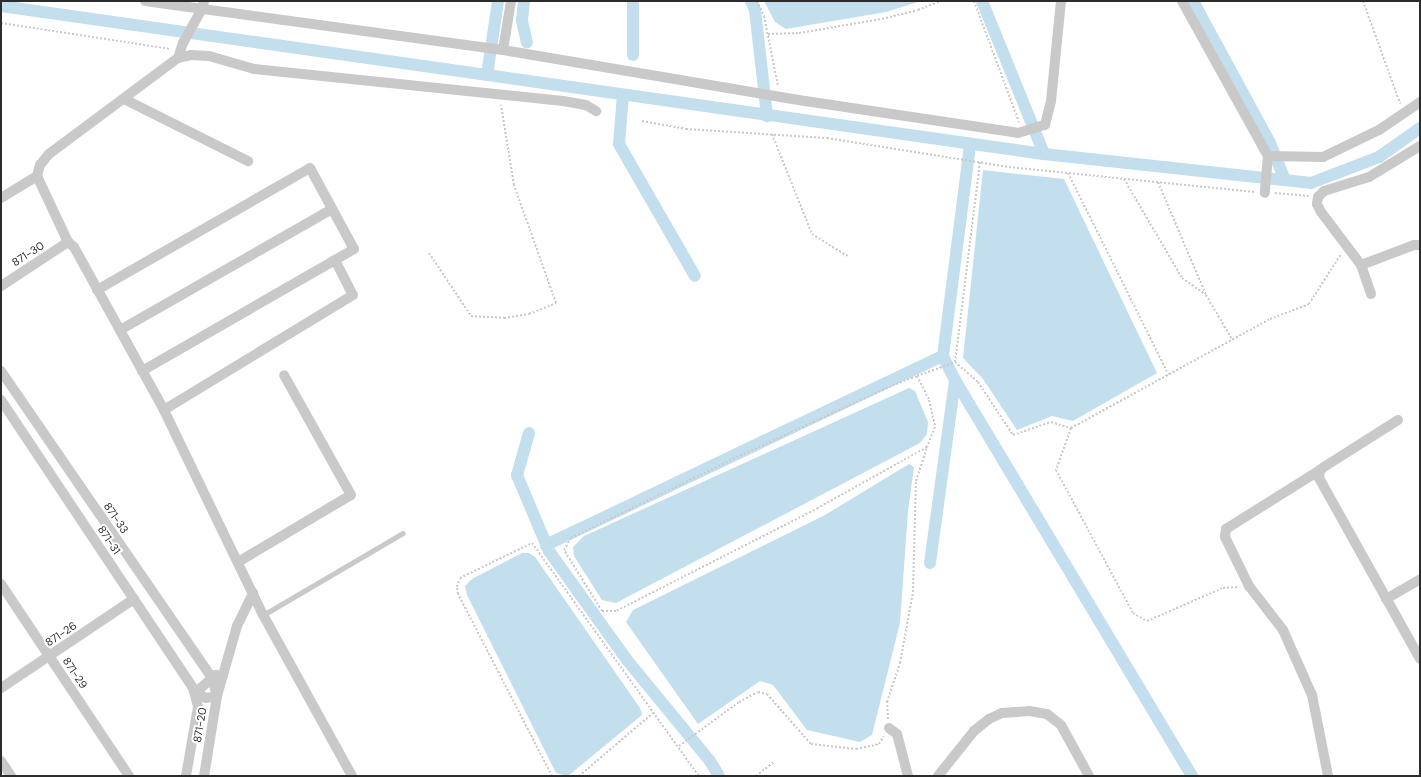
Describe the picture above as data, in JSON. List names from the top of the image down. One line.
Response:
{"streets":{"street":["871-30","871-33","871-31","871-26","871-29","871-20"]},"crossings":[["871-33","871-20"],["871-31","871-26"],["871-31","871-20"],["871-26","871-29"]]}
